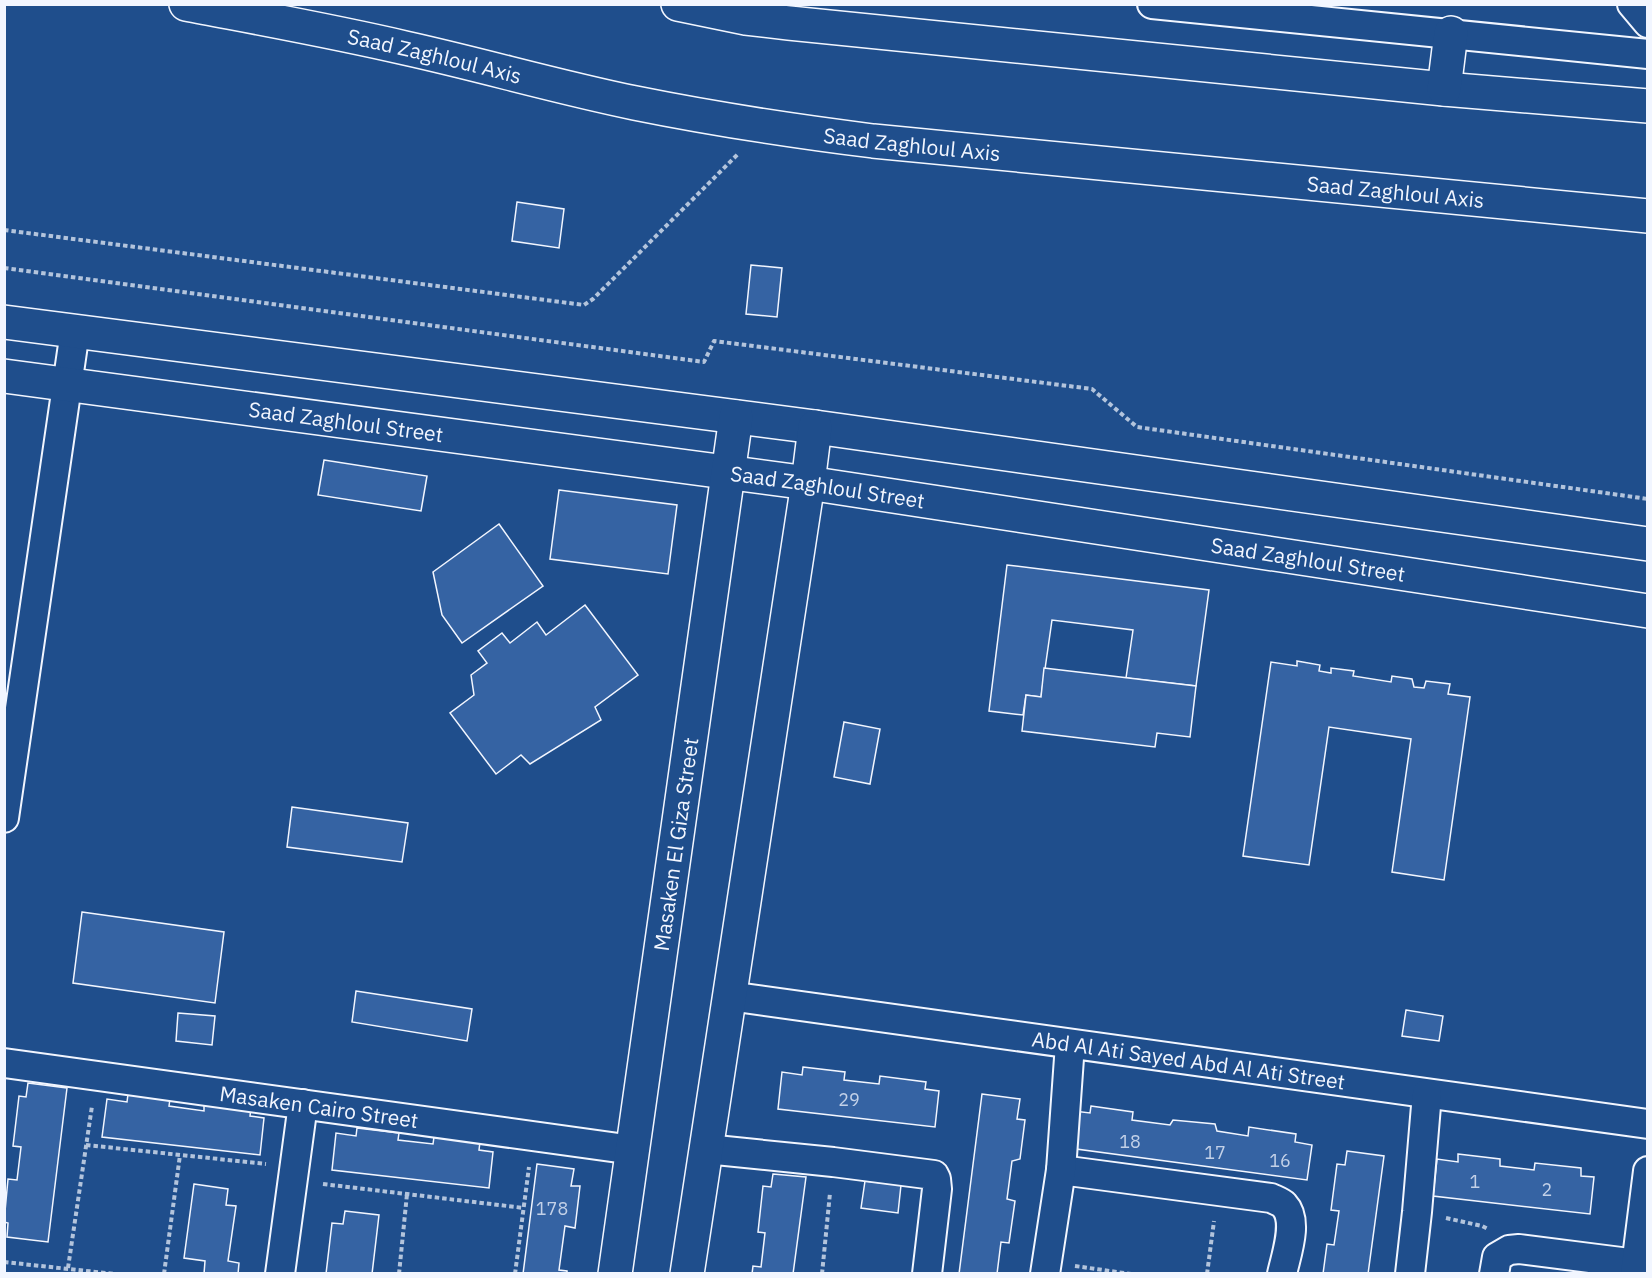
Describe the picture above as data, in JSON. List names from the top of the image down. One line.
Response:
{"streets":{"street":["Saad Zaghloul Axis","Saad Zaghloul Street","Masaken El Giza Street","Abd Al Ati Sayed Abd Al Ati Street","Masaken Cairo Street"]},"crossings":[["Saad Zaghloul Street","Masaken El Giza Street"],["Masaken El Giza Street","Masaken Cairo Street"]],"house_numbers":["29","18","17","16","1","2","178"]}
